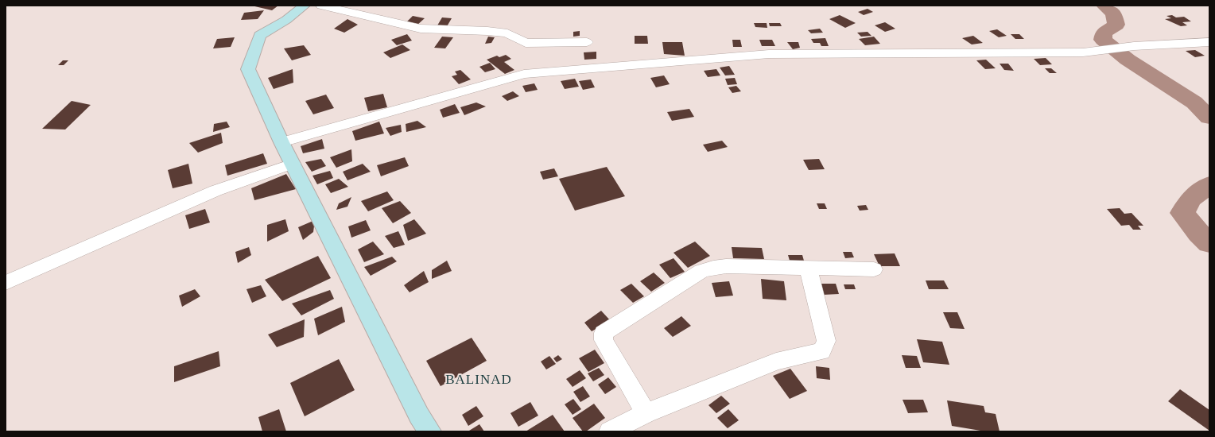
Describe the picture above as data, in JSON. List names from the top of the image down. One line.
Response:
{"districts":["BALINAD"]}
